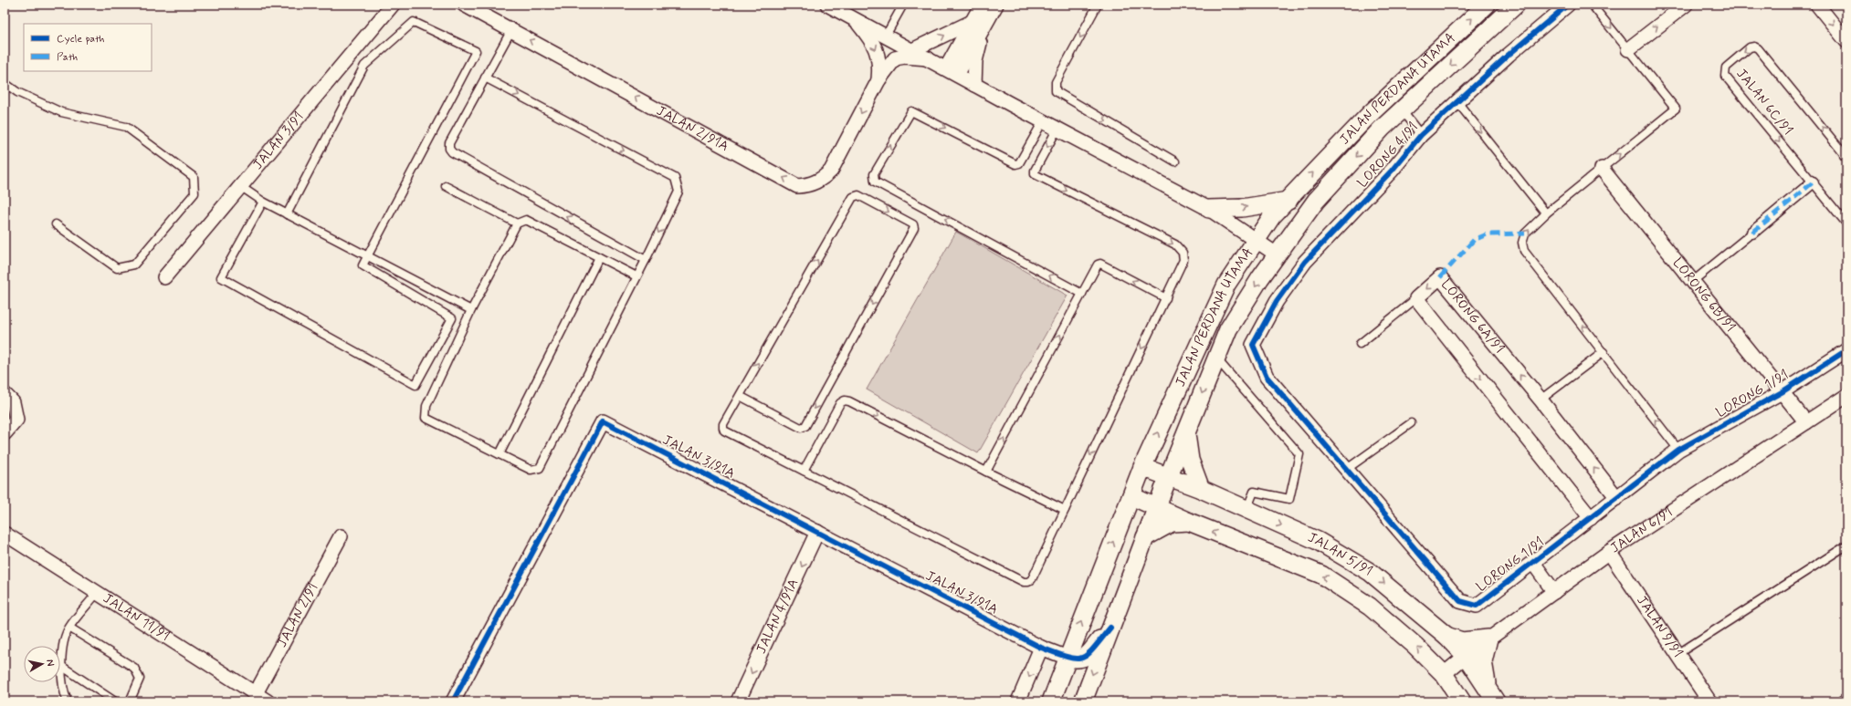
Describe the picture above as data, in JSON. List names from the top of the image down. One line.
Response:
{"streets":{"street":["JALAN PERDANA UTAMA","JALAN 2/91A","JALAN 3/91","LORONG 4/91","LORONG 6B/91","LORONG 6A/91","LORONG 1/91","JALAN 3/91A","JALAN 6/91","JALAN 5/91","JALAN 2/91","JALAN 4/91A","JALAN 11/91","JALAN 9/91"],"lane":["JALAN 6C/91"]},"crossings":[["JALAN PERDANA UTAMA","JALAN 3/91A"],["JALAN PERDANA UTAMA","JALAN 5/91"],["LORONG 4/91","LORONG 1/91"],["LORONG 6B/91","LORONG 1/91"],["LORONG 6B/91","JALAN 6/91"],["LORONG 6A/91","LORONG 1/91"],["JALAN 3/91A","JALAN 4/91A"],["JALAN 6/91","JALAN 5/91"],["JALAN 6/91","JALAN 9/91"],["JALAN 2/91","JALAN 11/91"]],"one_way":["JALAN 4/91A"],"legend":["Cycle path","Path"],"north":"right"}
